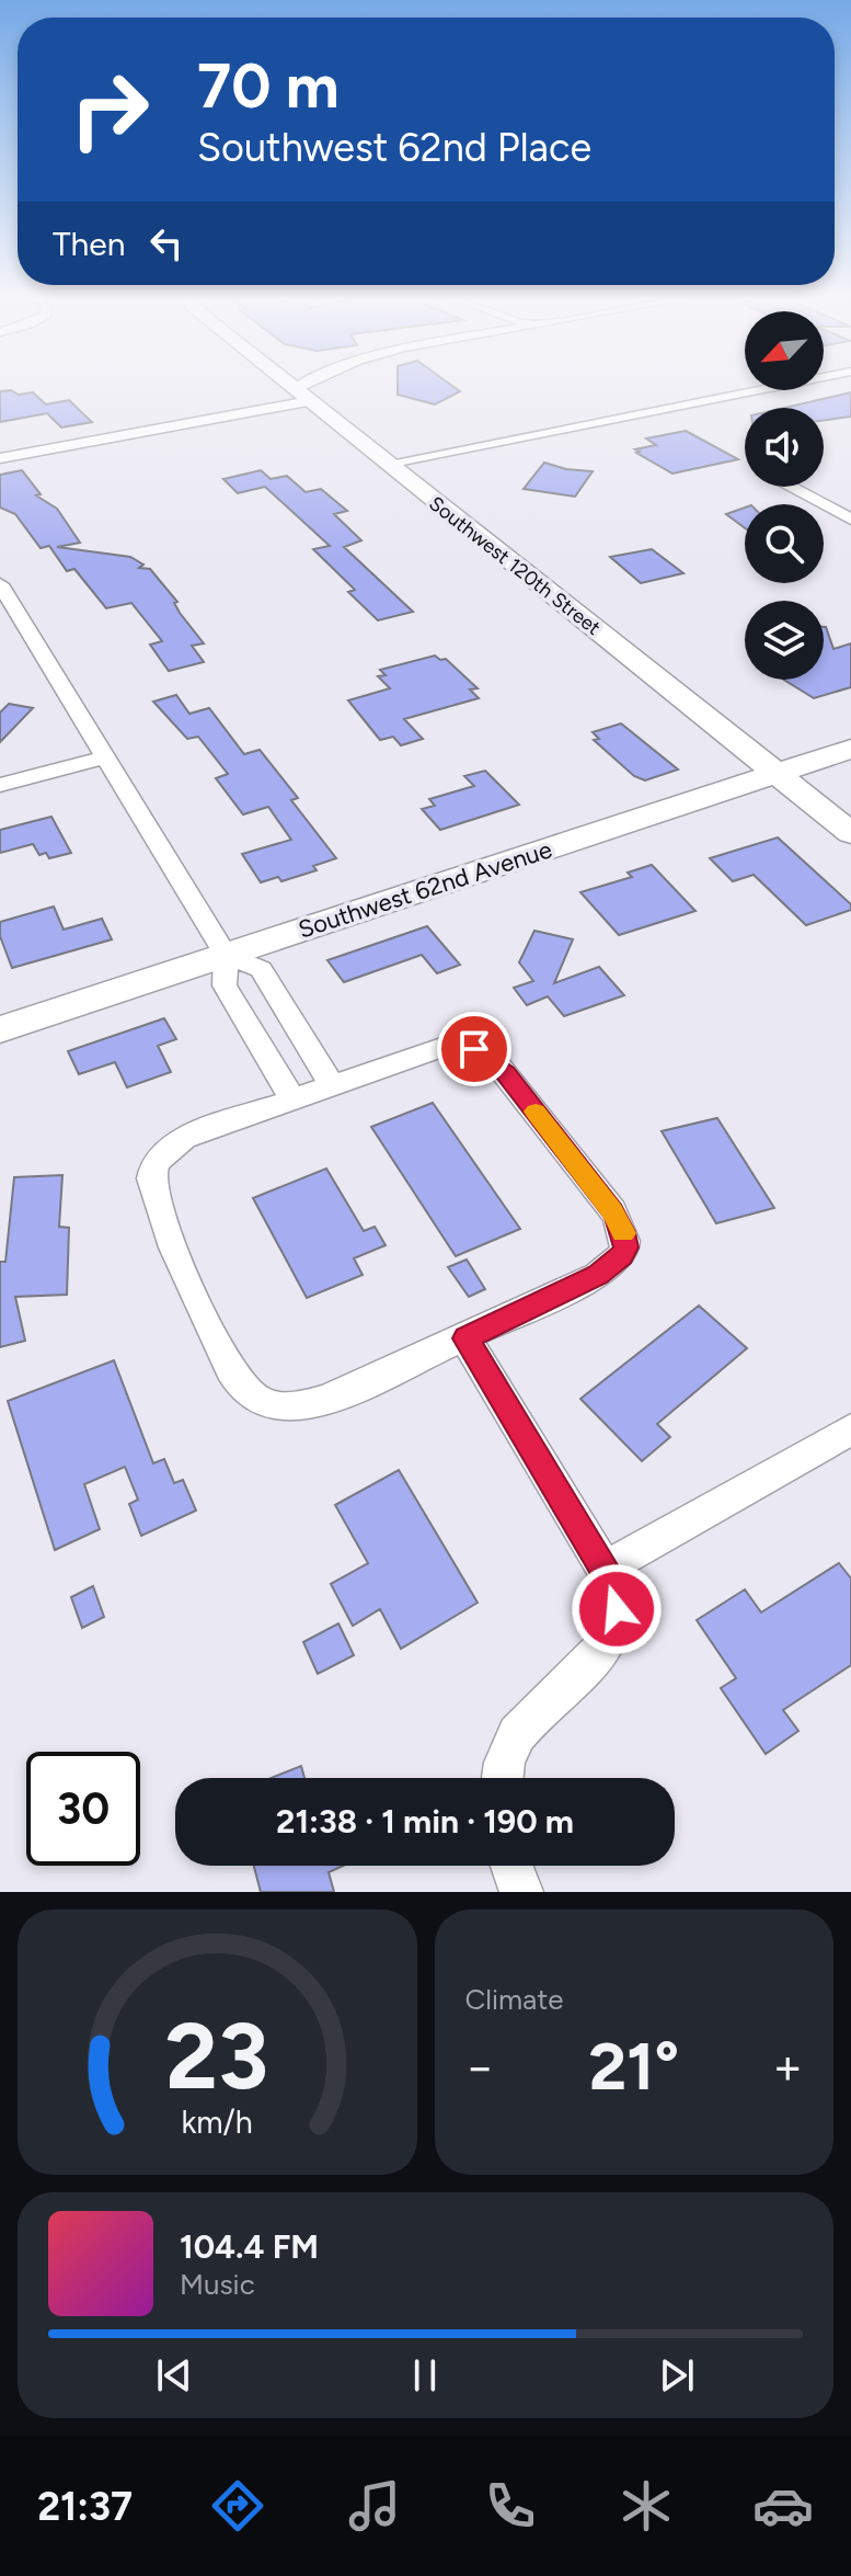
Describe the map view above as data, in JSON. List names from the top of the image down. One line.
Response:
{"streets":{"street":["Southwest 120th Street","Southwest 62nd Avenue"]},"crossings":[["Southwest 120th Street","Southwest 62nd Avenue"]],"north":"bottom left","page":{"turn":["70 m","Southwest 62nd Place"],"then":"Then","limit":"30","trip":"21:38 · 1 min · 190 m","tile":"Climate","heat":["−","21°","+"],"song":["104.4 FM","Music"],"tabs":"21:37","gauge":["23","km/h"]}}
